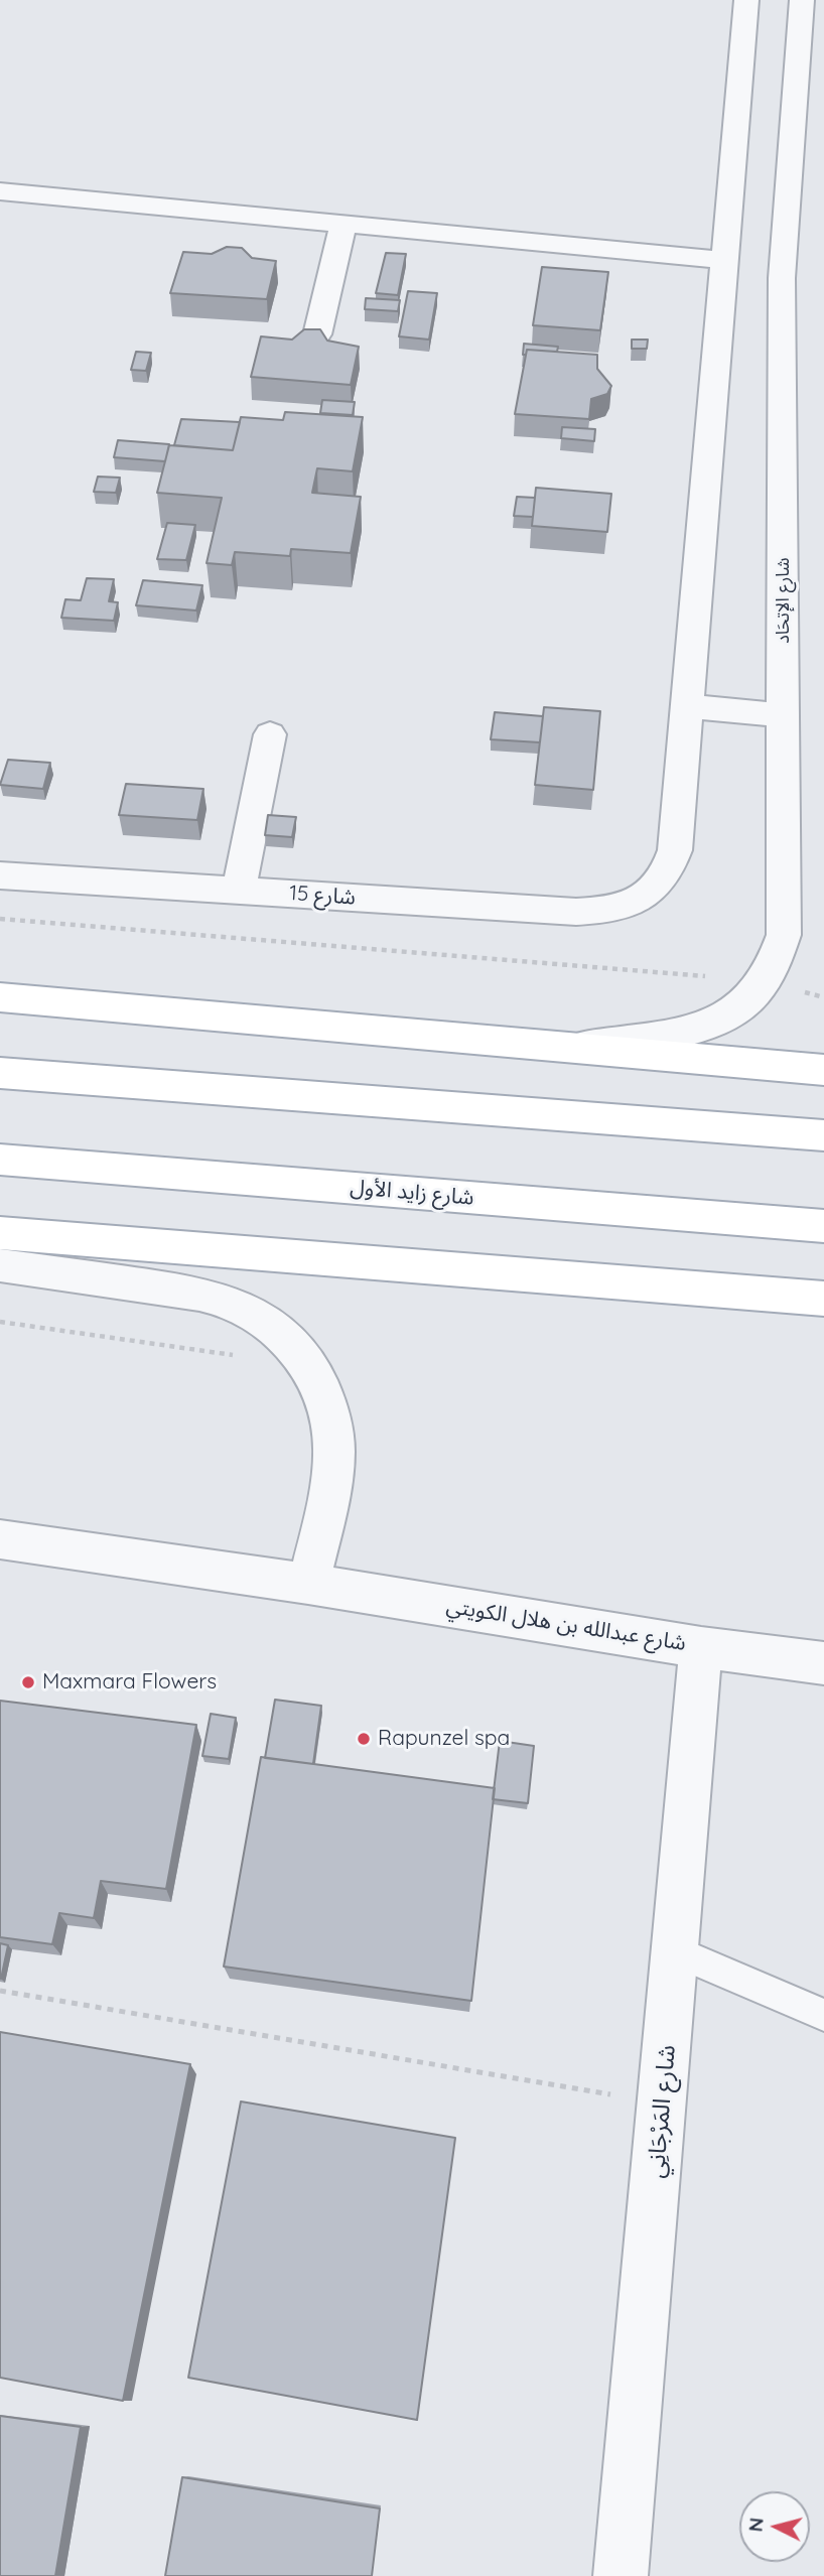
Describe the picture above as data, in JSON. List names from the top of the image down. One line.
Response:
{"streets":{"main road":["شارع زايد الأول"],"street":["شارع الإتحَاد","شارع 15","شارع عبدالله بن هلال الكويتي","شارع المَرْجَانِي"]},"crossings":[["شارع عبدالله بن هلال الكويتي","شارع المَرْجَانِي"]],"places":["Maxmara Flowers","Rapunzel spa"],"north":"left"}
